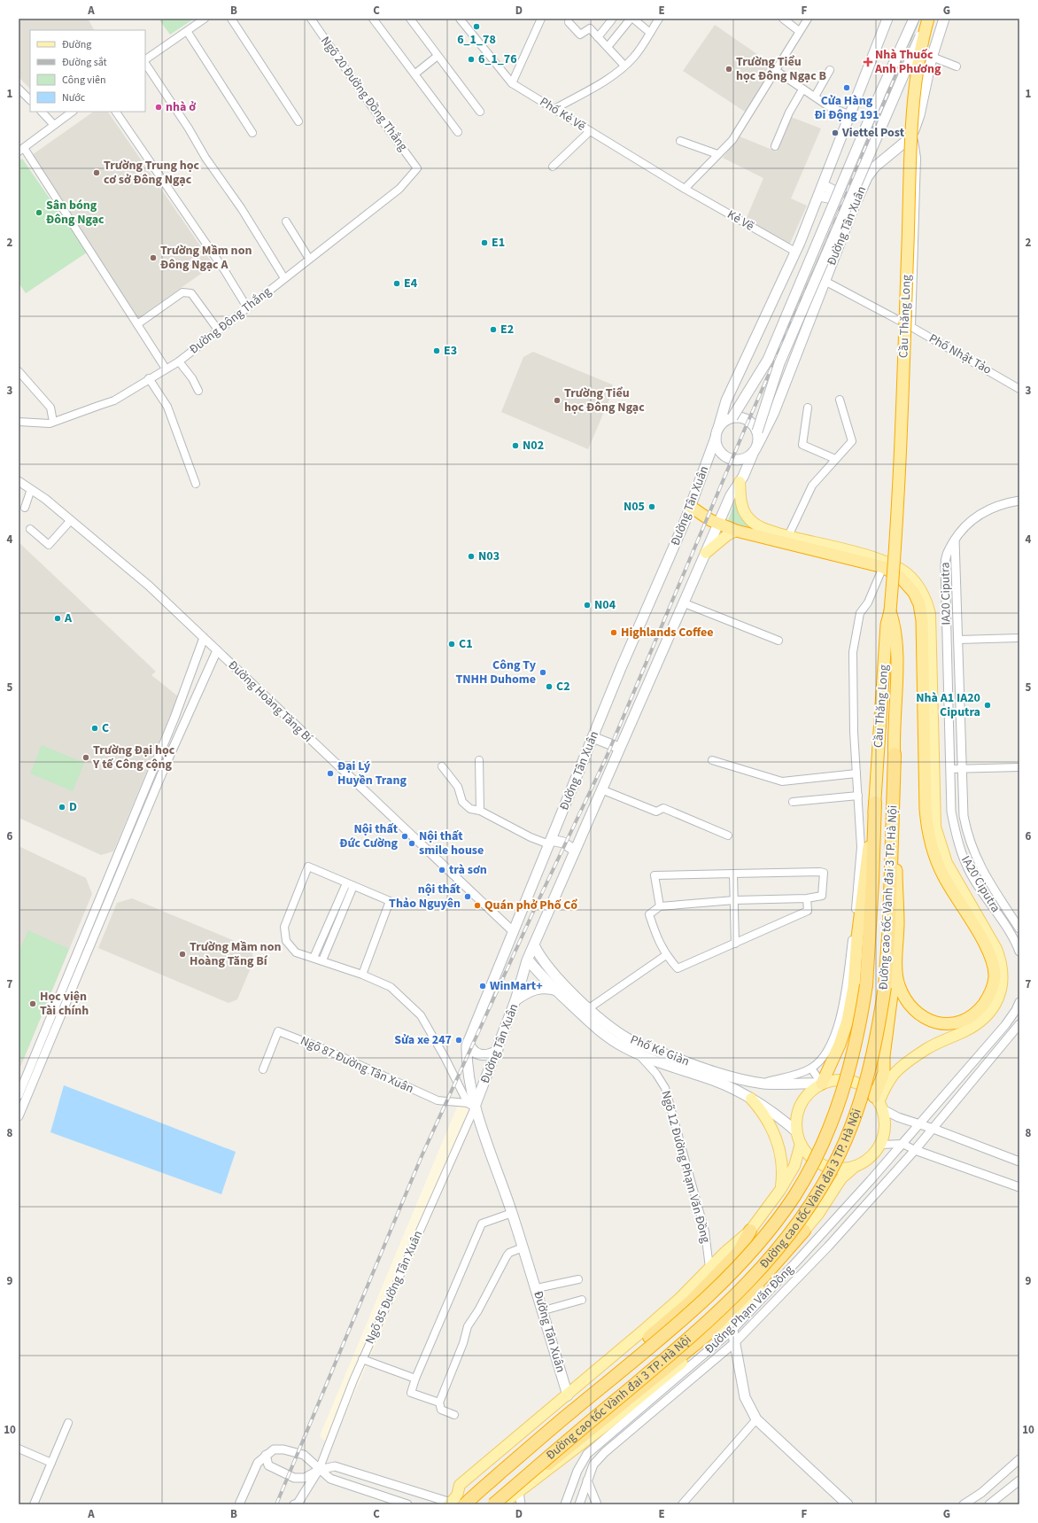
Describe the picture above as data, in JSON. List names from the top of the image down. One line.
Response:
{"streets":{"highway":["Cầu Thăng Long","Đường cao tốc Vành đai 3 TP. Hà Nội"],"main road":["Đường Tân Xuân","Phố Kẻ Giàn","Đường Phạm Văn Đồng"],"street":["Ngõ 20 Đường Đồng Thắng","Phố Kẻ Vẽ","Kẻ Vẽ","Đường Đông Thắng","Phố Nhật Tảo","IA20 Ciputra","Đường Hoàng Tăng Bí","Ngõ 87 Đường Tân Xuân","Ngõ 12 Đường Phạm Văn Đồng","Ngõ 85 Đường Tân Xuân"]},"crossings":[["Ngõ 20 Đường Đồng Thắng","Đường Đông Thắng"],["Phố Kẻ Vẽ","Kẻ Vẽ"],["Đường Tân Xuân","Cầu Thăng Long"],["Đường Tân Xuân","Phố Nhật Tảo"],["Đường Tân Xuân","Đường Hoàng Tăng Bí"],["Đường Tân Xuân","Phố Kẻ Giàn"],["Đường Tân Xuân","Ngõ 87 Đường Tân Xuân"],["Đường Tân Xuân","Ngõ 85 Đường Tân Xuân"],["Cầu Thăng Long","Đường cao tốc Vành đai 3 TP. Hà Nội"],["Cầu Thăng Long","Phố Kẻ Giàn"],["Cầu Thăng Long","Đường Phạm Văn Đồng"],["Phố Kẻ Giàn","Ngõ 12 Đường Phạm Văn Đồng"],["Phố Kẻ Giàn","Đường Phạm Văn Đồng"],["Ngõ 87 Đường Tân Xuân","Ngõ 85 Đường Tân Xuân"]],"places":{"other":["6_1_78","6_1_76","Trường Tiểu học Đông Ngạc B","Cửa Hàng Đi Động 191","nhà ở","Viettel Post","Trường Trung học cơ sở Đông Ngạc","Sân bóng Đông Ngạc","E1","Trường Mầm non Đông Ngạc A","E4","E2","E3","Trường Tiểu học Đông Ngạc","N02","N05","N03","N04","A","Highlands Coffee","C1","Công Ty TNHH Duhome","C2","Nhà A1 IA20 Ciputra","C","Trường Đại học Y tế Công cộng","Đại Lý Huyền Trang","D","Nội thất Đức Cường","Nội thất smile house","trà sơn","nội thất Thảo Nguyên","Quán phở Phố Cổ","Trường Mầm non Hoàng Tăng Bí","WinMart+","Học viện Tài chính","Sửa xe 247"],"health":["Nhà Thuốc Anh Phương"]},"legend":["Đường","Đường sắt","Công viên","Nước"],"grid":{"columns":["A","B","C","D","E","F","G"],"rows":["1","2","3","4","5","6","7","8","9","10"]}}
